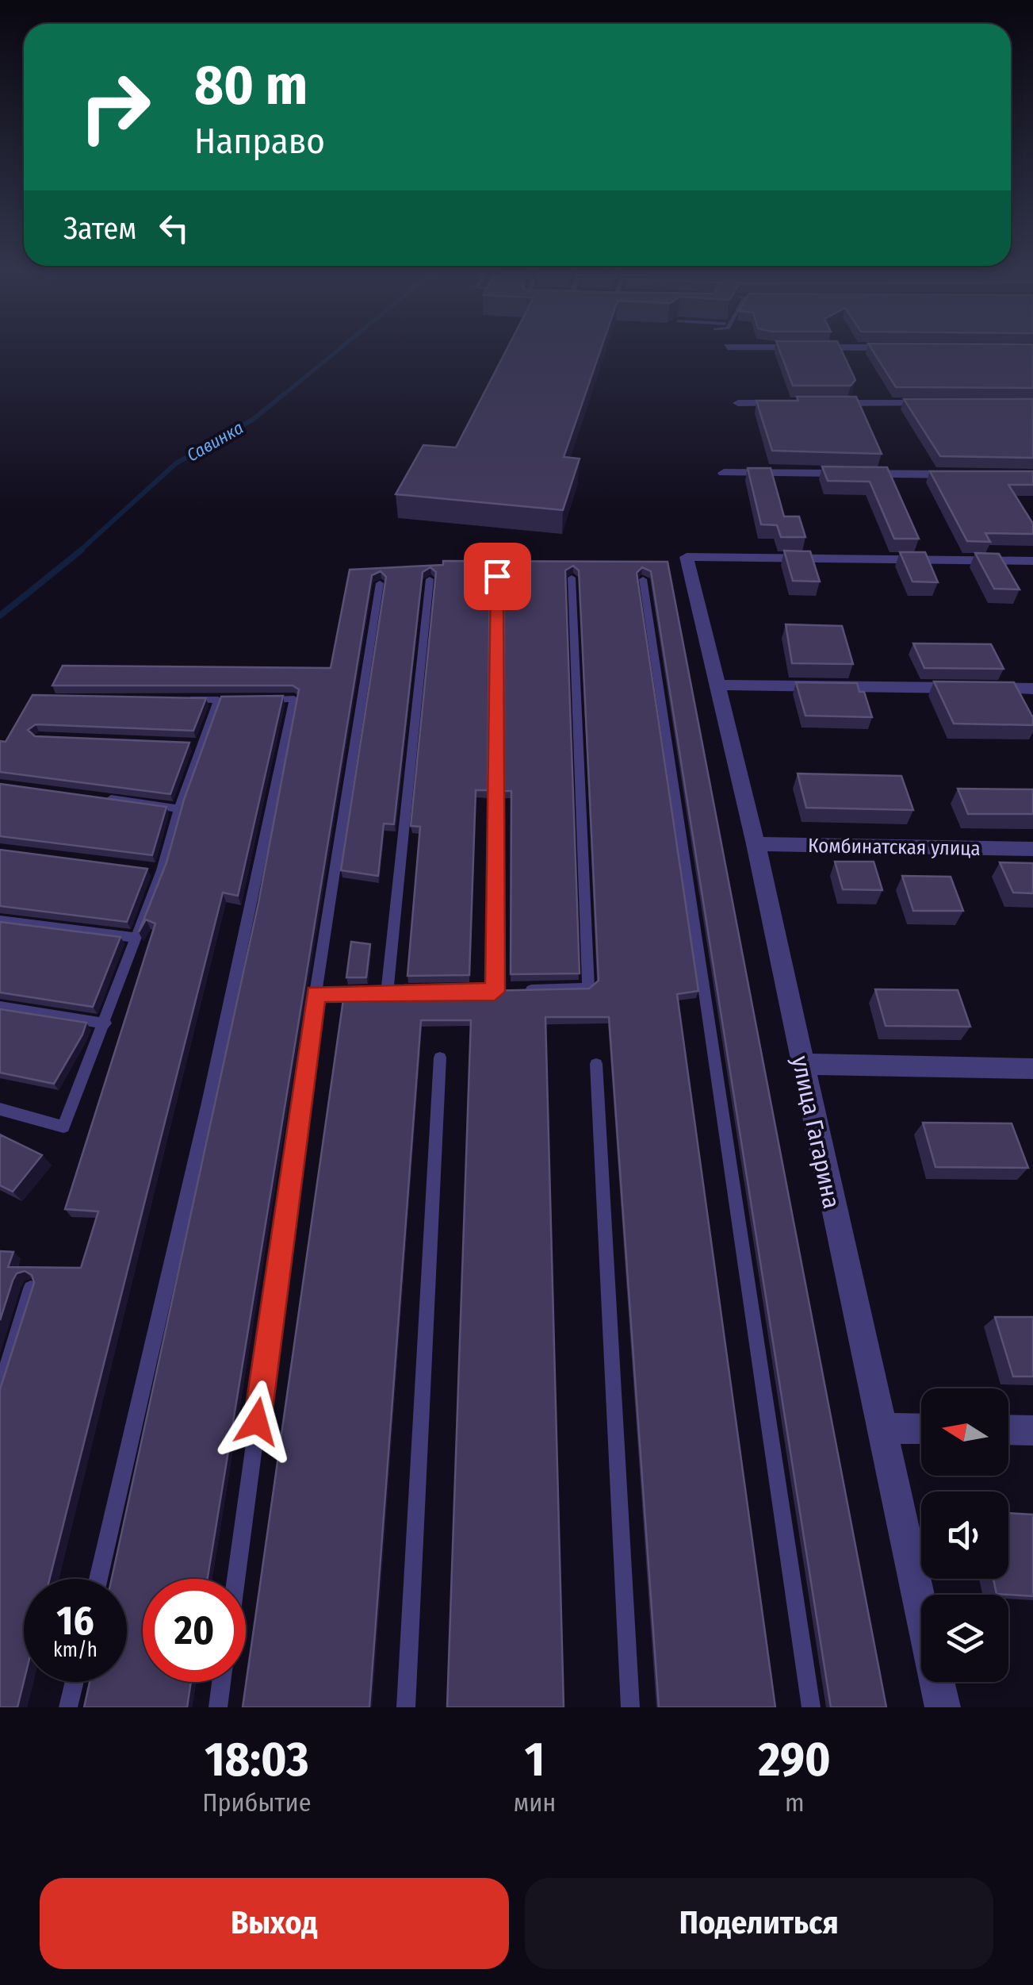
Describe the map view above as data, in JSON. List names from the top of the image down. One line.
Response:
{"streets":{"street":["Комбинатская улица","улица Гагарина"]},"crossings":[["Комбинатская улица","улица Гагарина"]],"water":["Савинка"],"north":"left","page":{"turn":["80 m","Направо"],"then":"Затем","speed":"16 km/h","limit":"20","eta":["18:03","Прибытие","1","мин","290","m"],"buttons":["Выход","Поделиться"]}}
